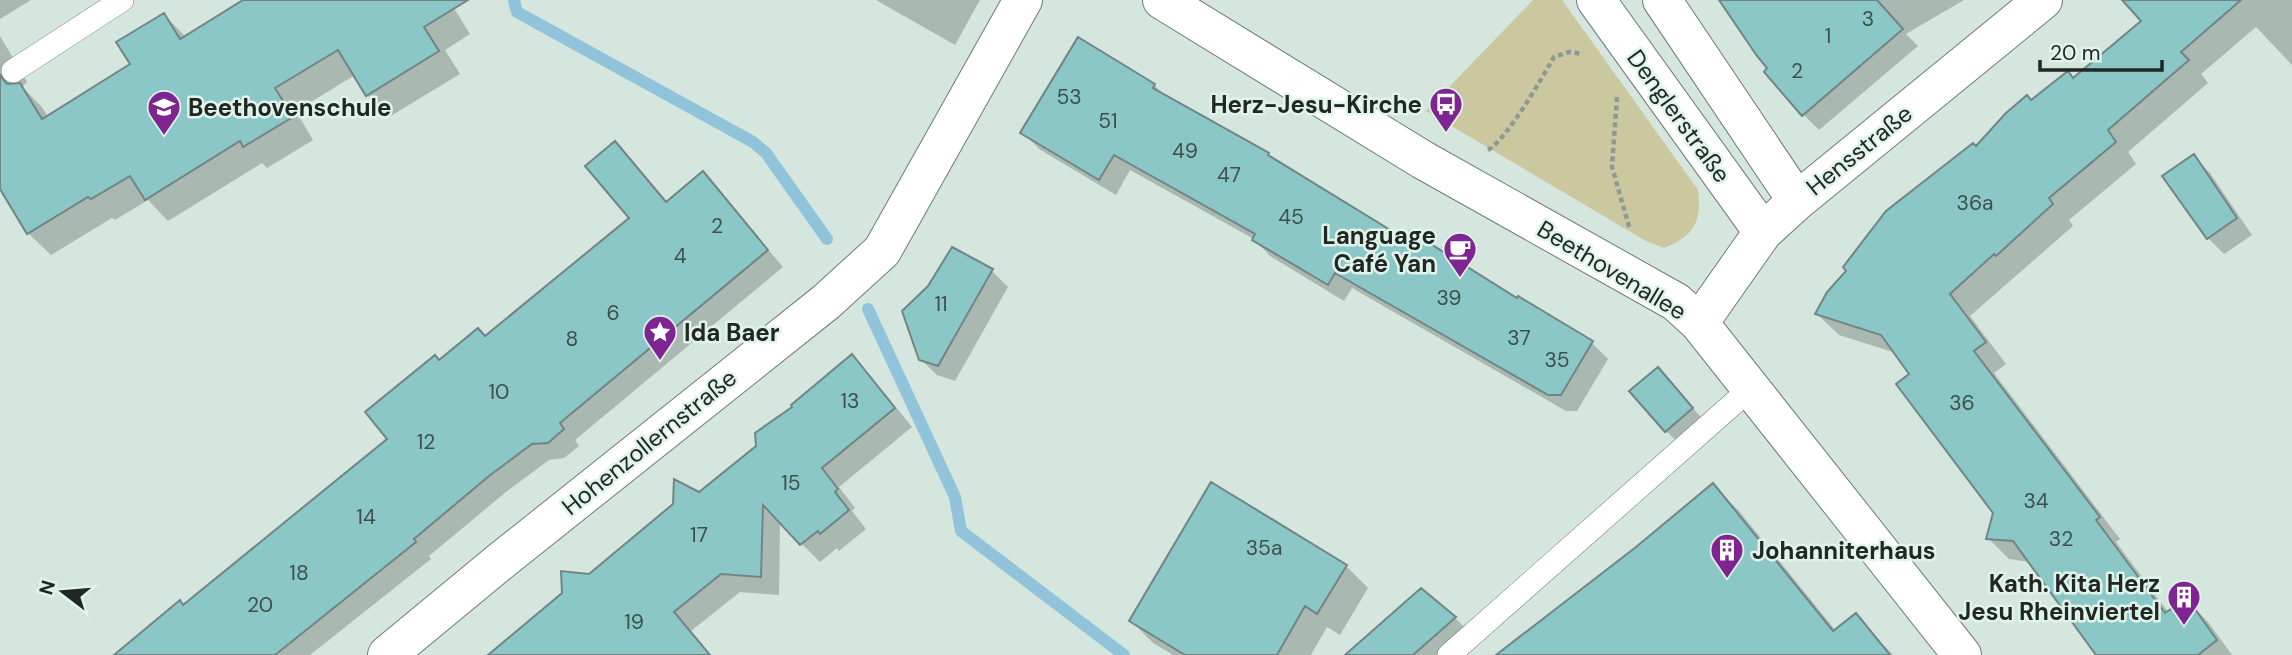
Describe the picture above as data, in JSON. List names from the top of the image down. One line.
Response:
{"streets":{"street":["Denglerstraße","Hensstraße","Beethovenallee","Hohenzollernstraße"]},"crossings":[["Denglerstraße","Hensstraße"],["Hensstraße","Beethovenallee"]],"places":{"bus stop":["Herz-Jesu-Kirche"],"school or university":["Beethovenschule"],"cafe":["Language Café Yan"],"place":["Ida Baer"],"building":["Johanniterhaus","Kath. Kita Herz Jesu Rheinviertel"]},"house_numbers":["3","1","2","53","51","49","47","36a","45","2","4","39","11","6","37","8","35","10","13","36","12","15","34","14","17","32","35a","18","20","19"],"scale_bar":"20 m","north":"left"}
